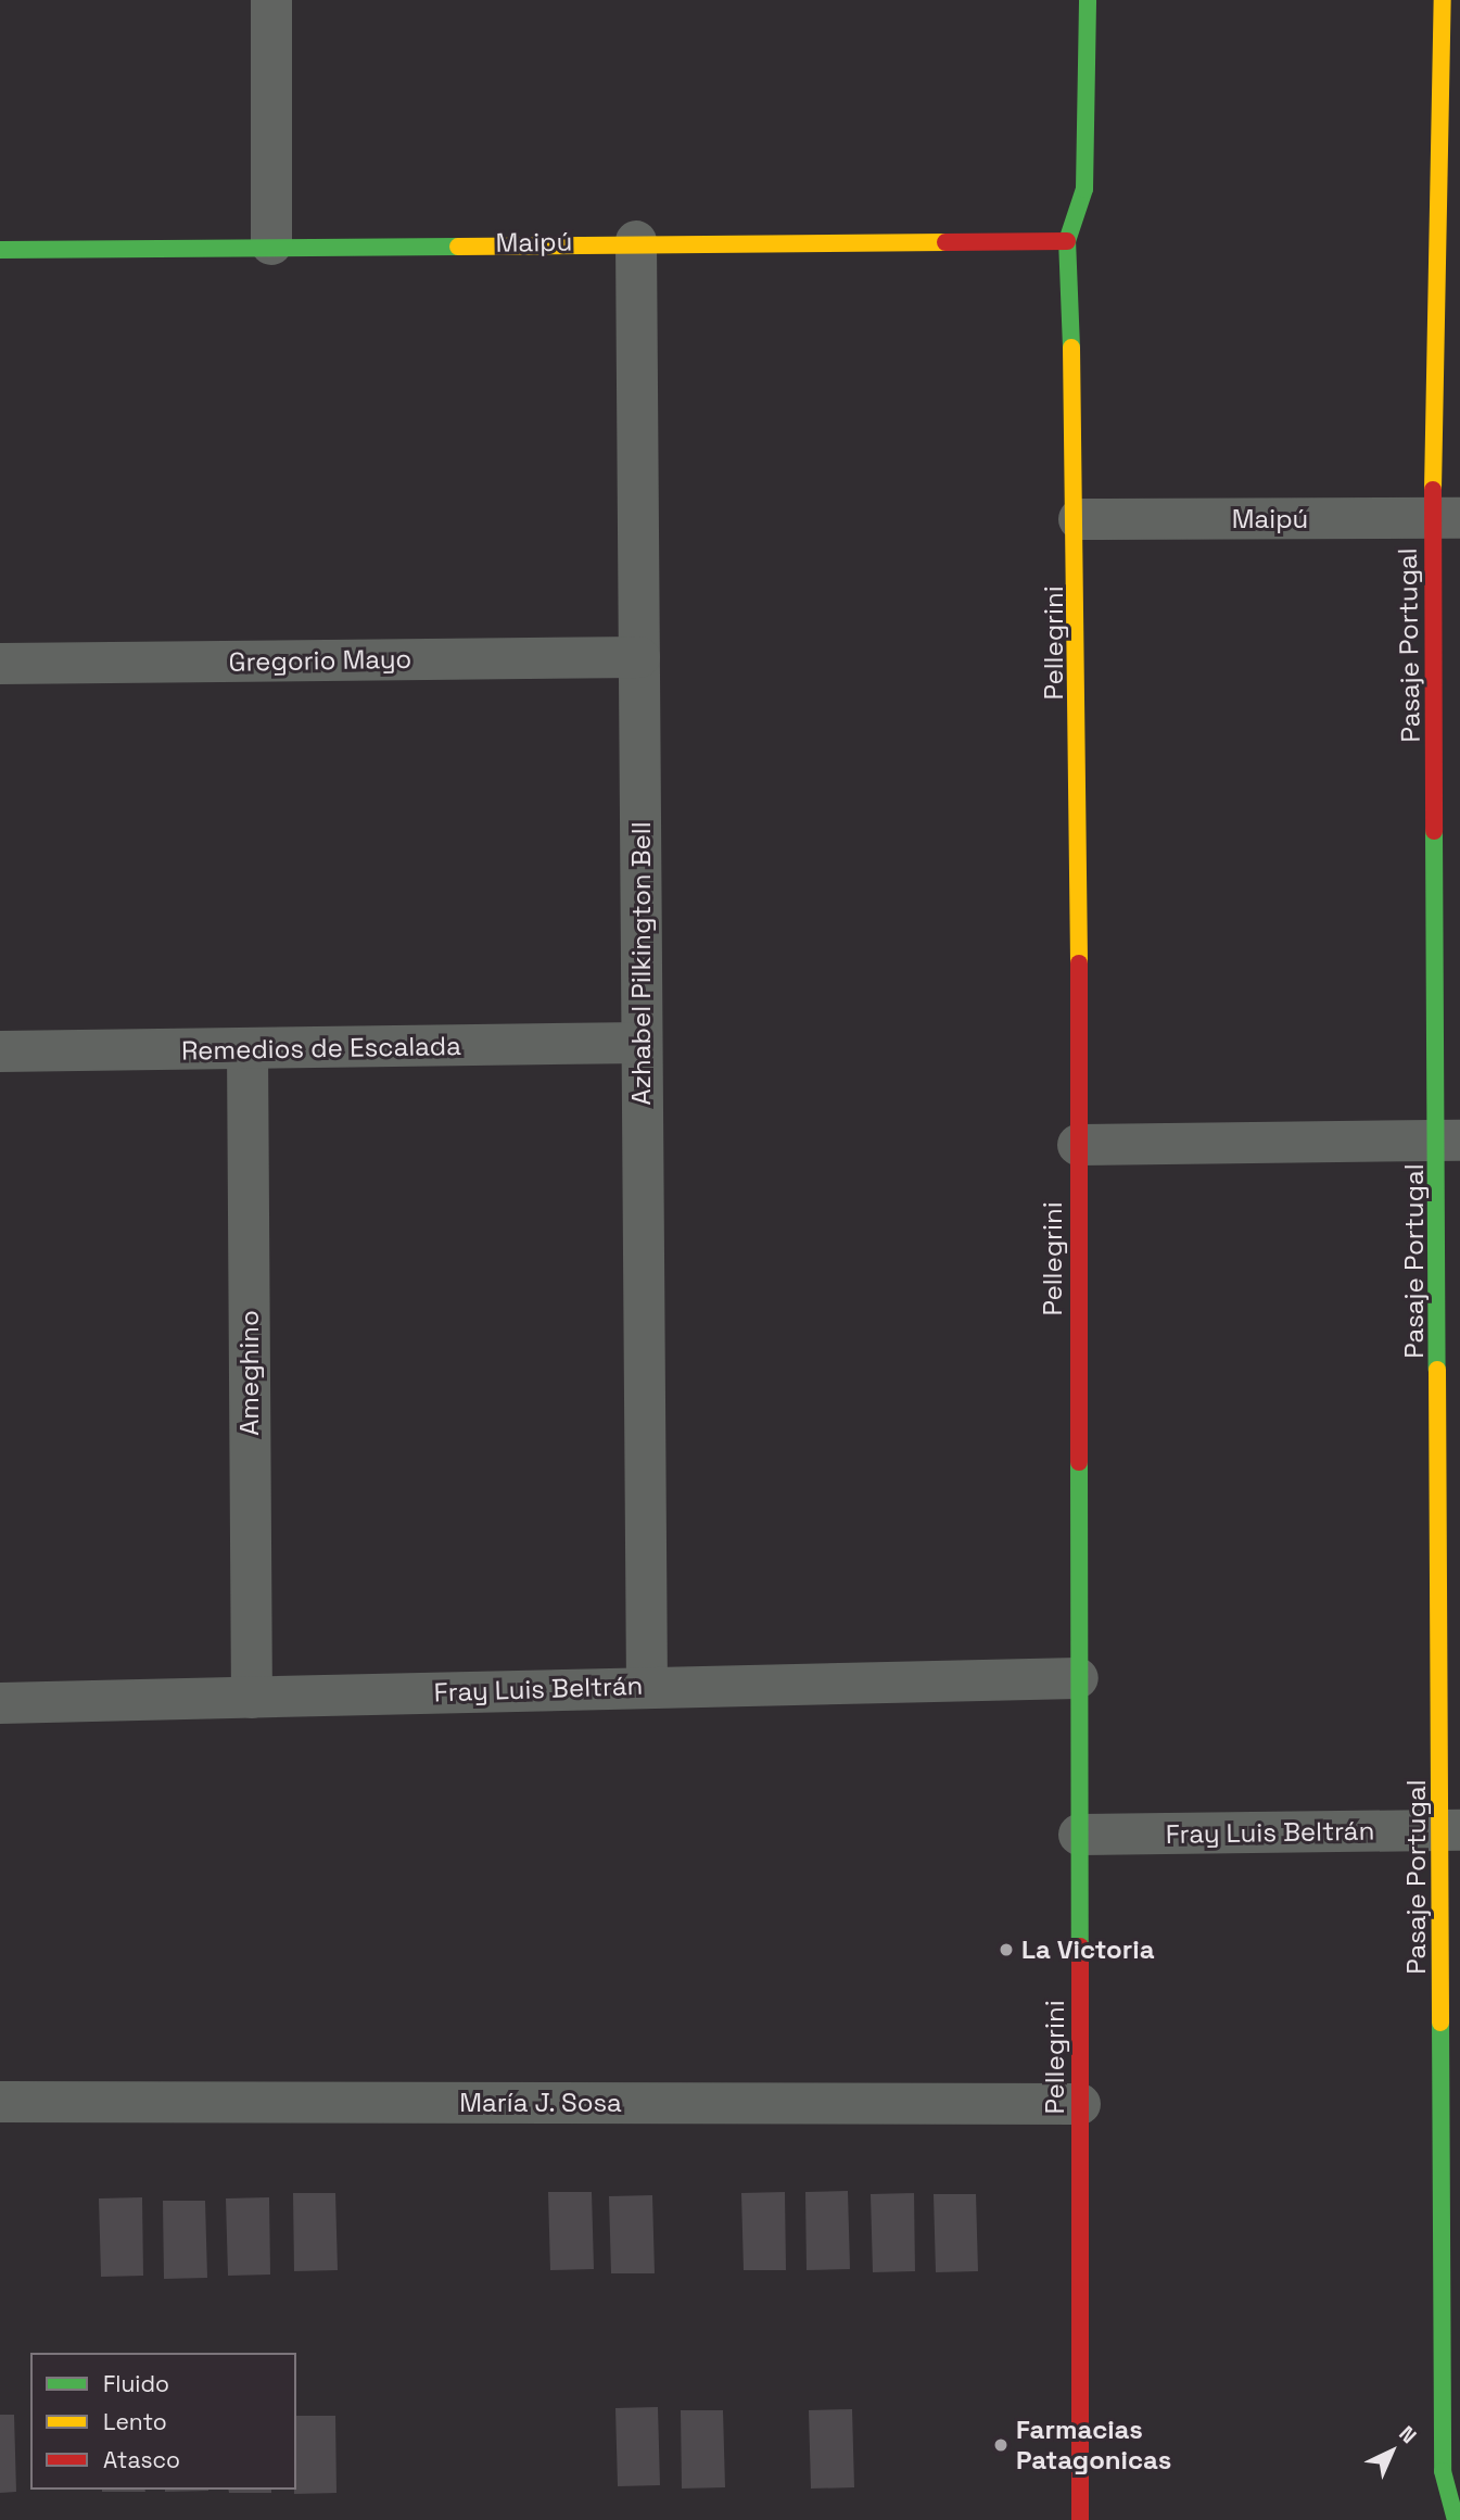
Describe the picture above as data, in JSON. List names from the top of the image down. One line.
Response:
{"streets":{"street":["Maipú","Pellegrini","Pasaje Portugal","Gregorio Mayo","Azhabel Pilkington Bell","Remedios de Escalada","Ameghino","Fray Luis Beltrán","María J. Sosa"]},"crossings":[["Maipú","Pellegrini"],["Maipú","Pasaje Portugal"],["Maipú","Azhabel Pilkington Bell"],["Pellegrini","Fray Luis Beltrán"],["Pellegrini","María J. Sosa"],["Pasaje Portugal","Fray Luis Beltrán"],["Gregorio Mayo","Azhabel Pilkington Bell"],["Azhabel Pilkington Bell","Remedios de Escalada"],["Azhabel Pilkington Bell","Fray Luis Beltrán"],["Remedios de Escalada","Ameghino"],["Ameghino","Fray Luis Beltrán"]],"places":["La Victoria","Farmacias Patagonicas"],"legend":["Fluido","Lento","Atasco"],"north":"top right"}
